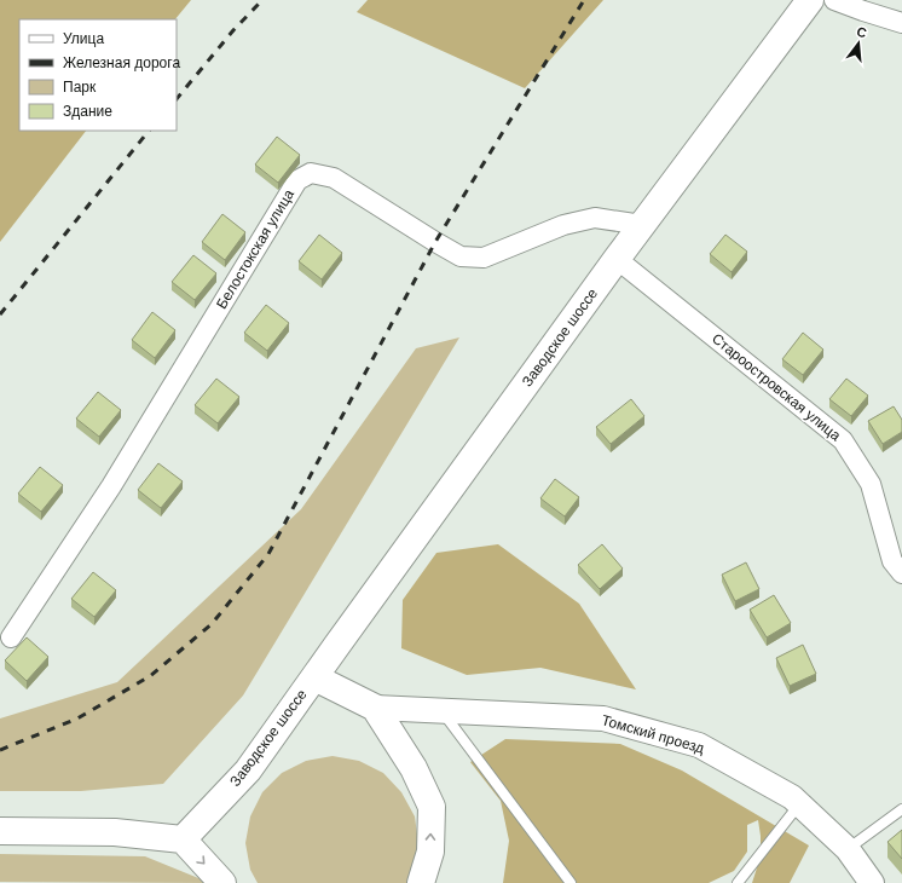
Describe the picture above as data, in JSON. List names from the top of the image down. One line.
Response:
{"streets":{"main road":["Заводское шоссе"],"street":["Белостокская улица","Староостровская улица","Томский проезд"]},"crossings":[["Белостокская улица","Заводское шоссе"],["Заводское шоссе","Староостровская улица"],["Заводское шоссе","Томский проезд"]],"legend":["Улица","Железная дорога","Парк","Здание"],"north":"top"}
